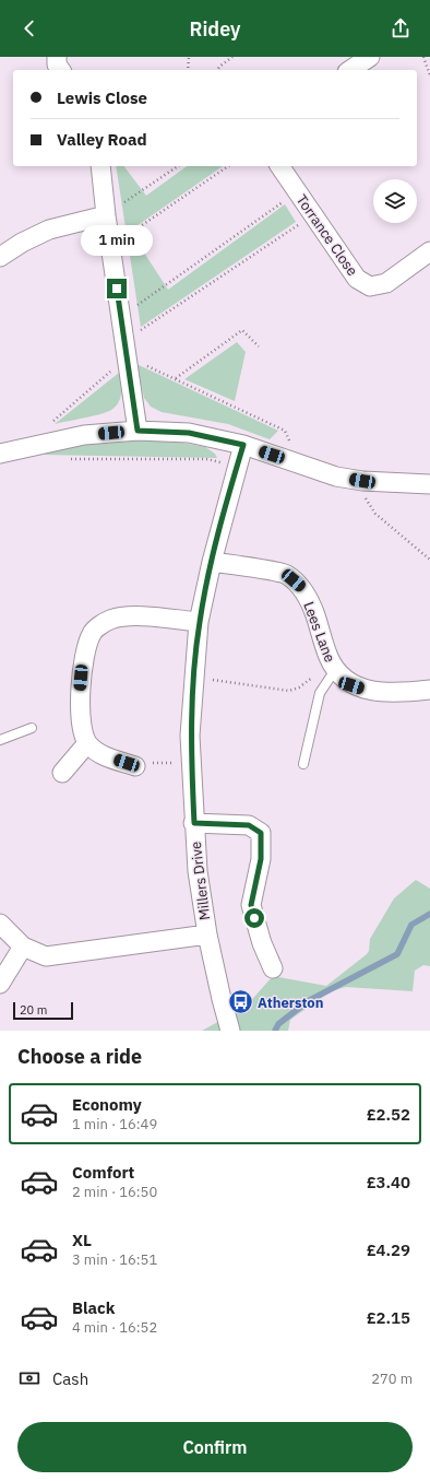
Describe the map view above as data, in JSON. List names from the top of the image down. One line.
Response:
{"streets":{"street":["Torrance Close","Lees Lane","Millers Drive"]},"crossings":[["Lees Lane","Millers Drive"]],"places":{"bus stop":["Atherston"]},"scale_bar":"20 m","page":{"header":"Ridey","banner":["Lewis Close","Valley Road"],"bubble":"1 min","scale":"20 m","heading":"Choose a ride","list":[{"name":"Economy","note":"1 min · 16:49","value":"£2.52"},{"name":"Comfort","note":"2 min · 16:50","value":"£3.40"},{"name":"XL","note":"3 min · 16:51","value":"£4.29"},{"name":"Black","note":"4 min · 16:52","value":"£2.15"}],"pay":["Cash","270 m"],"buttons":"Confirm"}}
